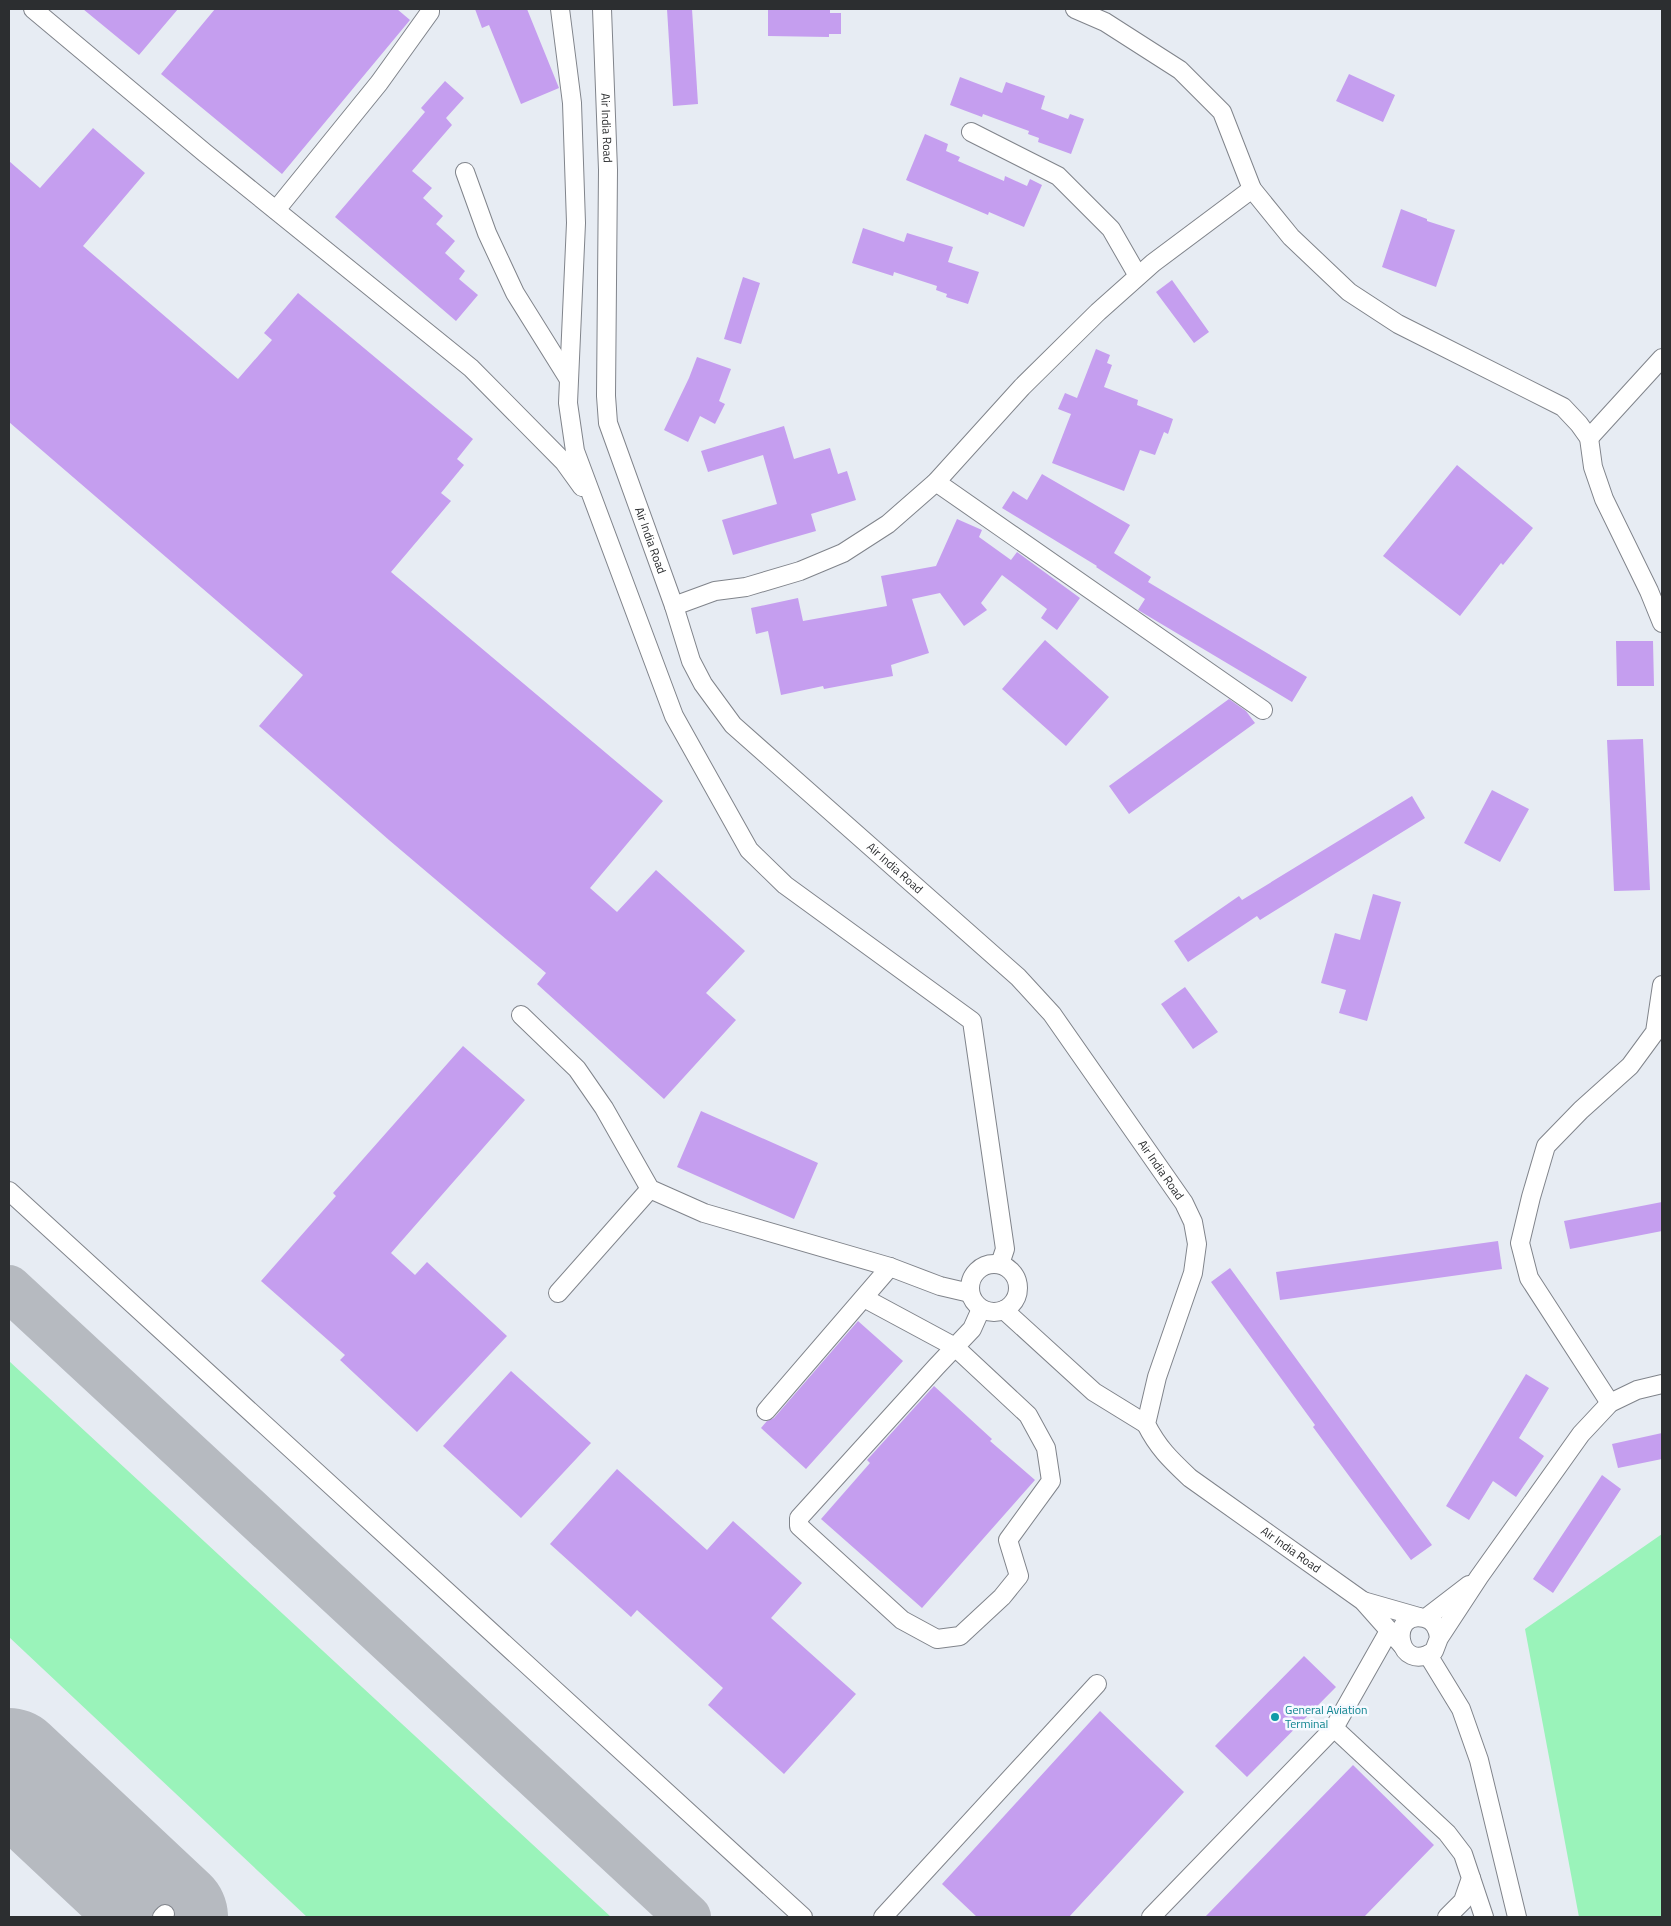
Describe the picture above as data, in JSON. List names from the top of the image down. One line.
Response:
{"streets":{"street":["Air India Road"]},"places":["General Aviation Terminal"]}
